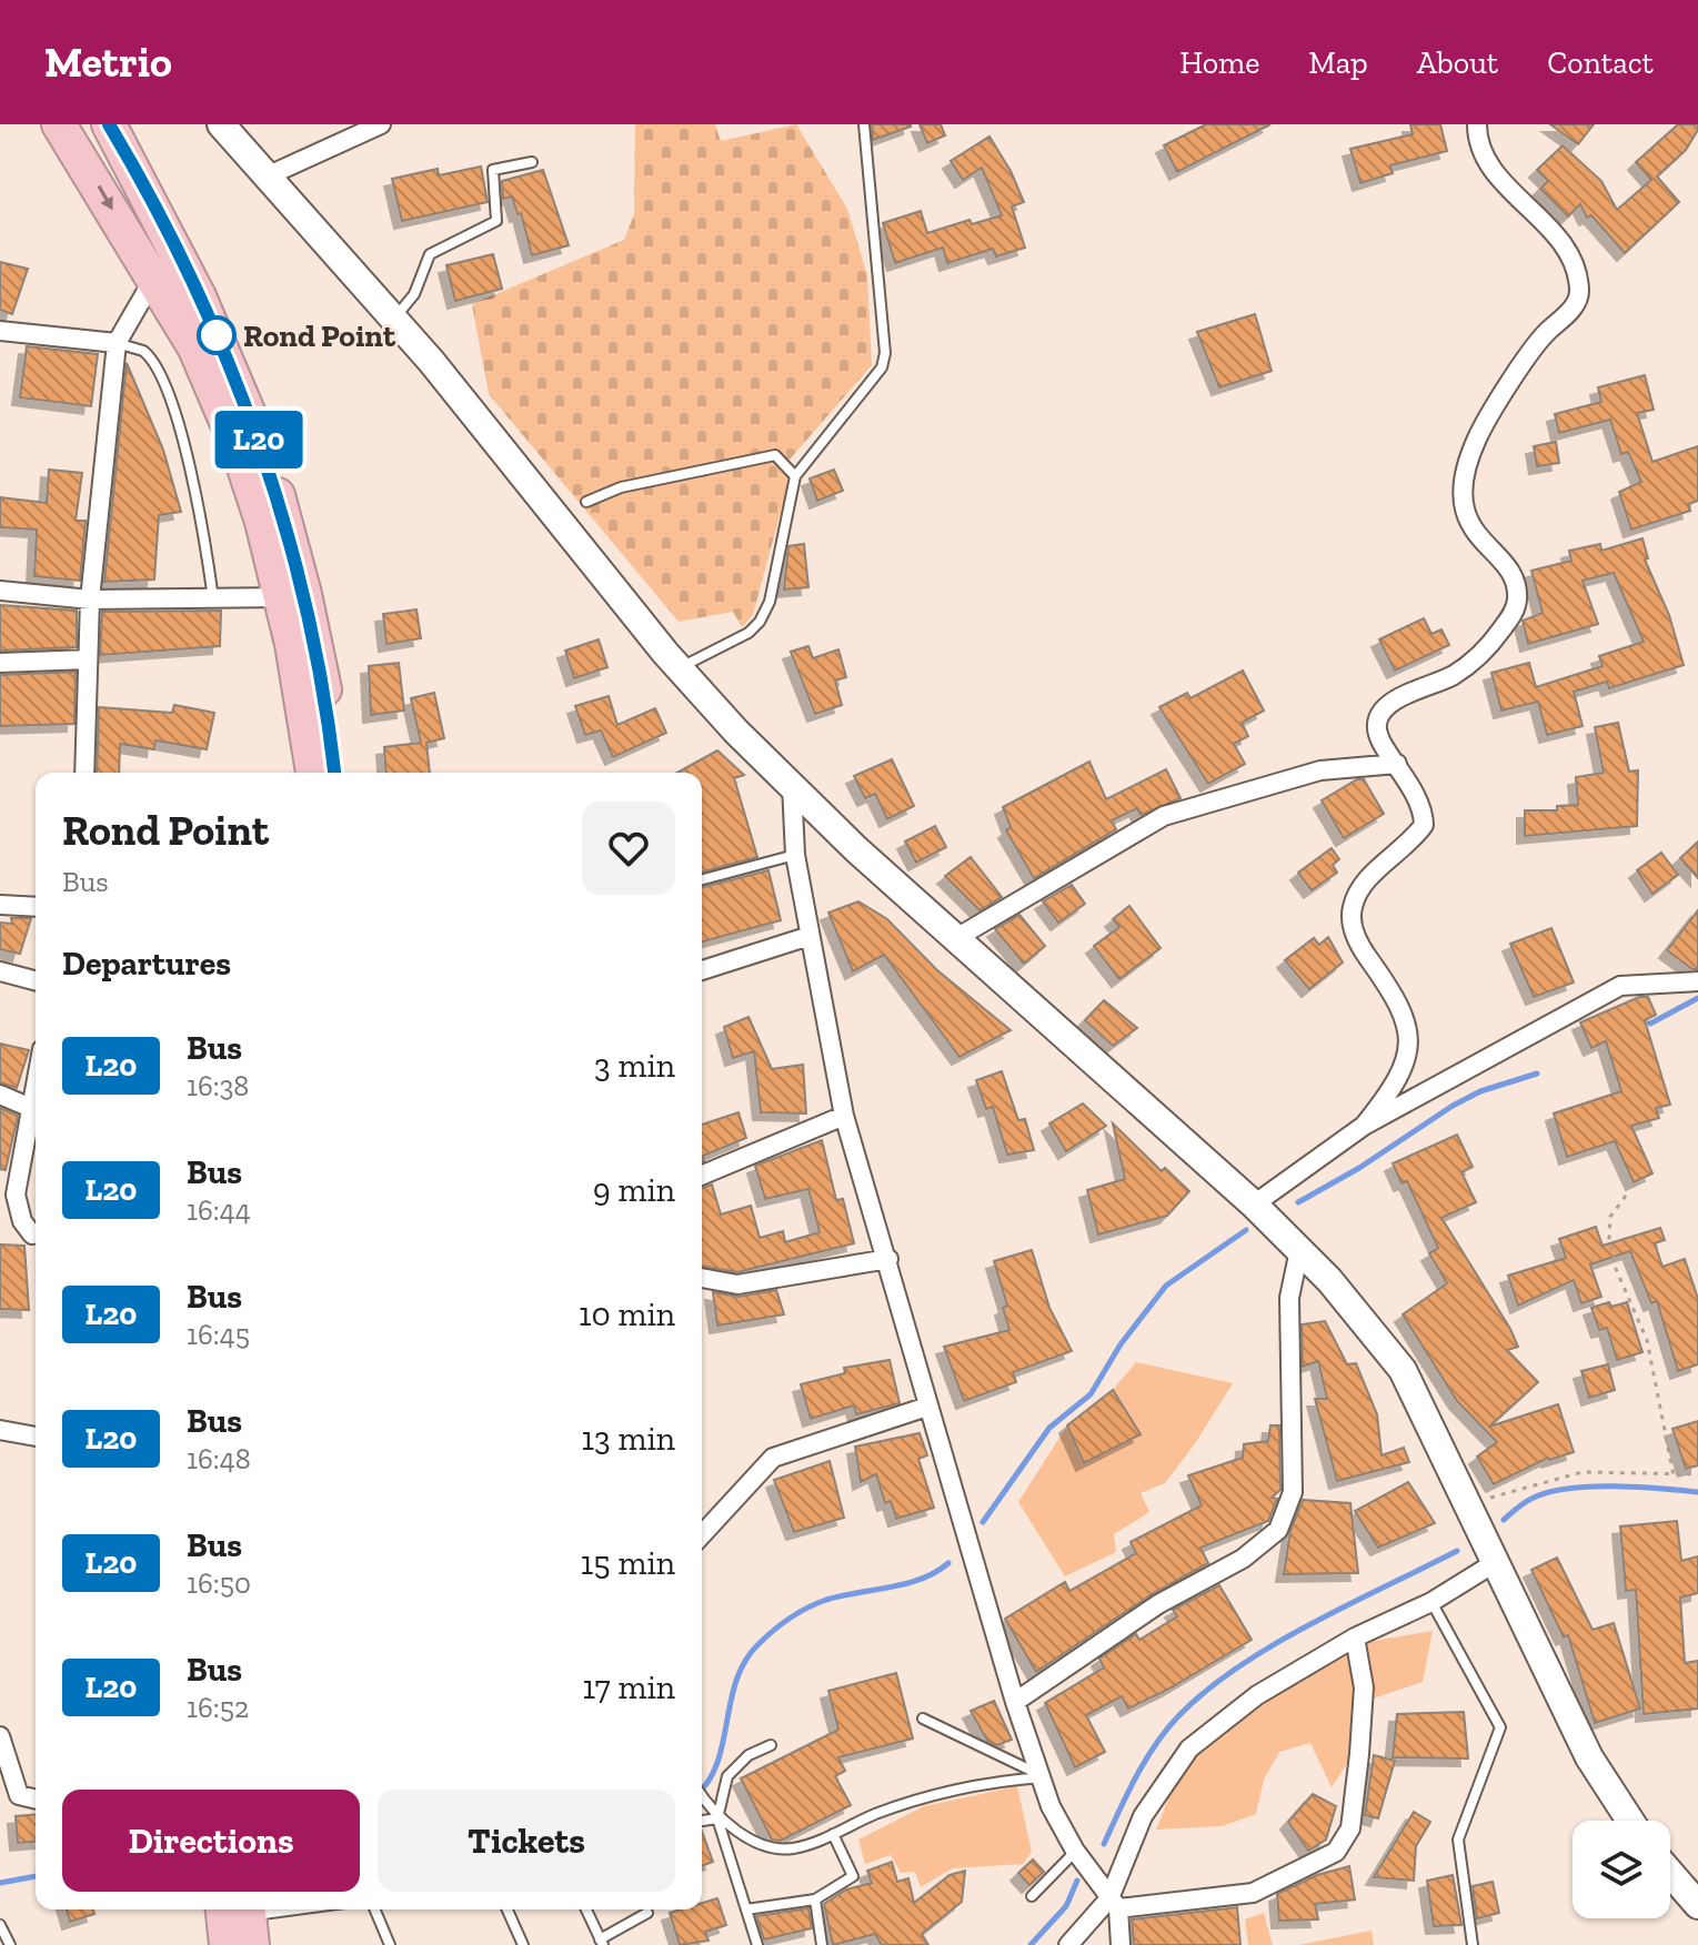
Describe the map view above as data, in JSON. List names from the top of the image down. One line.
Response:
{"places":["Rond Point"],"lines":["bus line L20"],"page":{"header":"Metrio","nav":["Home","Map","About","Contact"],"on_map":"L20","heading":[["Rond Point","Bus"],"Departures"],"list":[{"mark":"L20","name":"Bus","note":"16:38","value":"3 min"},{"mark":"L20","name":"Bus","note":"16:44","value":"9 min"},{"mark":"L20","name":"Bus","note":"16:45","value":"10 min"},{"mark":"L20","name":"Bus","note":"16:48","value":"13 min"},{"mark":"L20","name":"Bus","note":"16:50","value":"15 min"},{"mark":"L20","name":"Bus","note":"16:52","value":"17 min"}],"buttons":["Directions","Tickets"]}}
